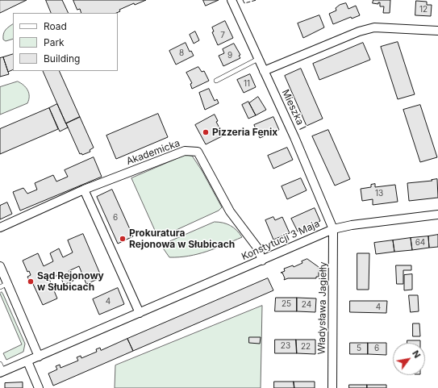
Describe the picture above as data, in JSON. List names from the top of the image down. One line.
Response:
{"streets":{"street":["Mieszka I","Akademicka","Konstytucji 3 Maja","Władysława Jagiełły"]},"crossings":[["Mieszka I","Konstytucji 3 Maja"],["Mieszka I","Władysława Jagiełły"],["Akademicka","Konstytucji 3 Maja"],["Konstytucji 3 Maja","Władysława Jagiełły"]],"places":["Pizzeria Fenix","Prokuratura Rejonowa w Słubicach","Sąd Rejonowy w Słubicach"],"house_numbers":["12","7","8","9","11","13","6","64","4","25","24","4","23","22","5","6"],"legend":["Road","Park","Building"],"north":"top right"}
